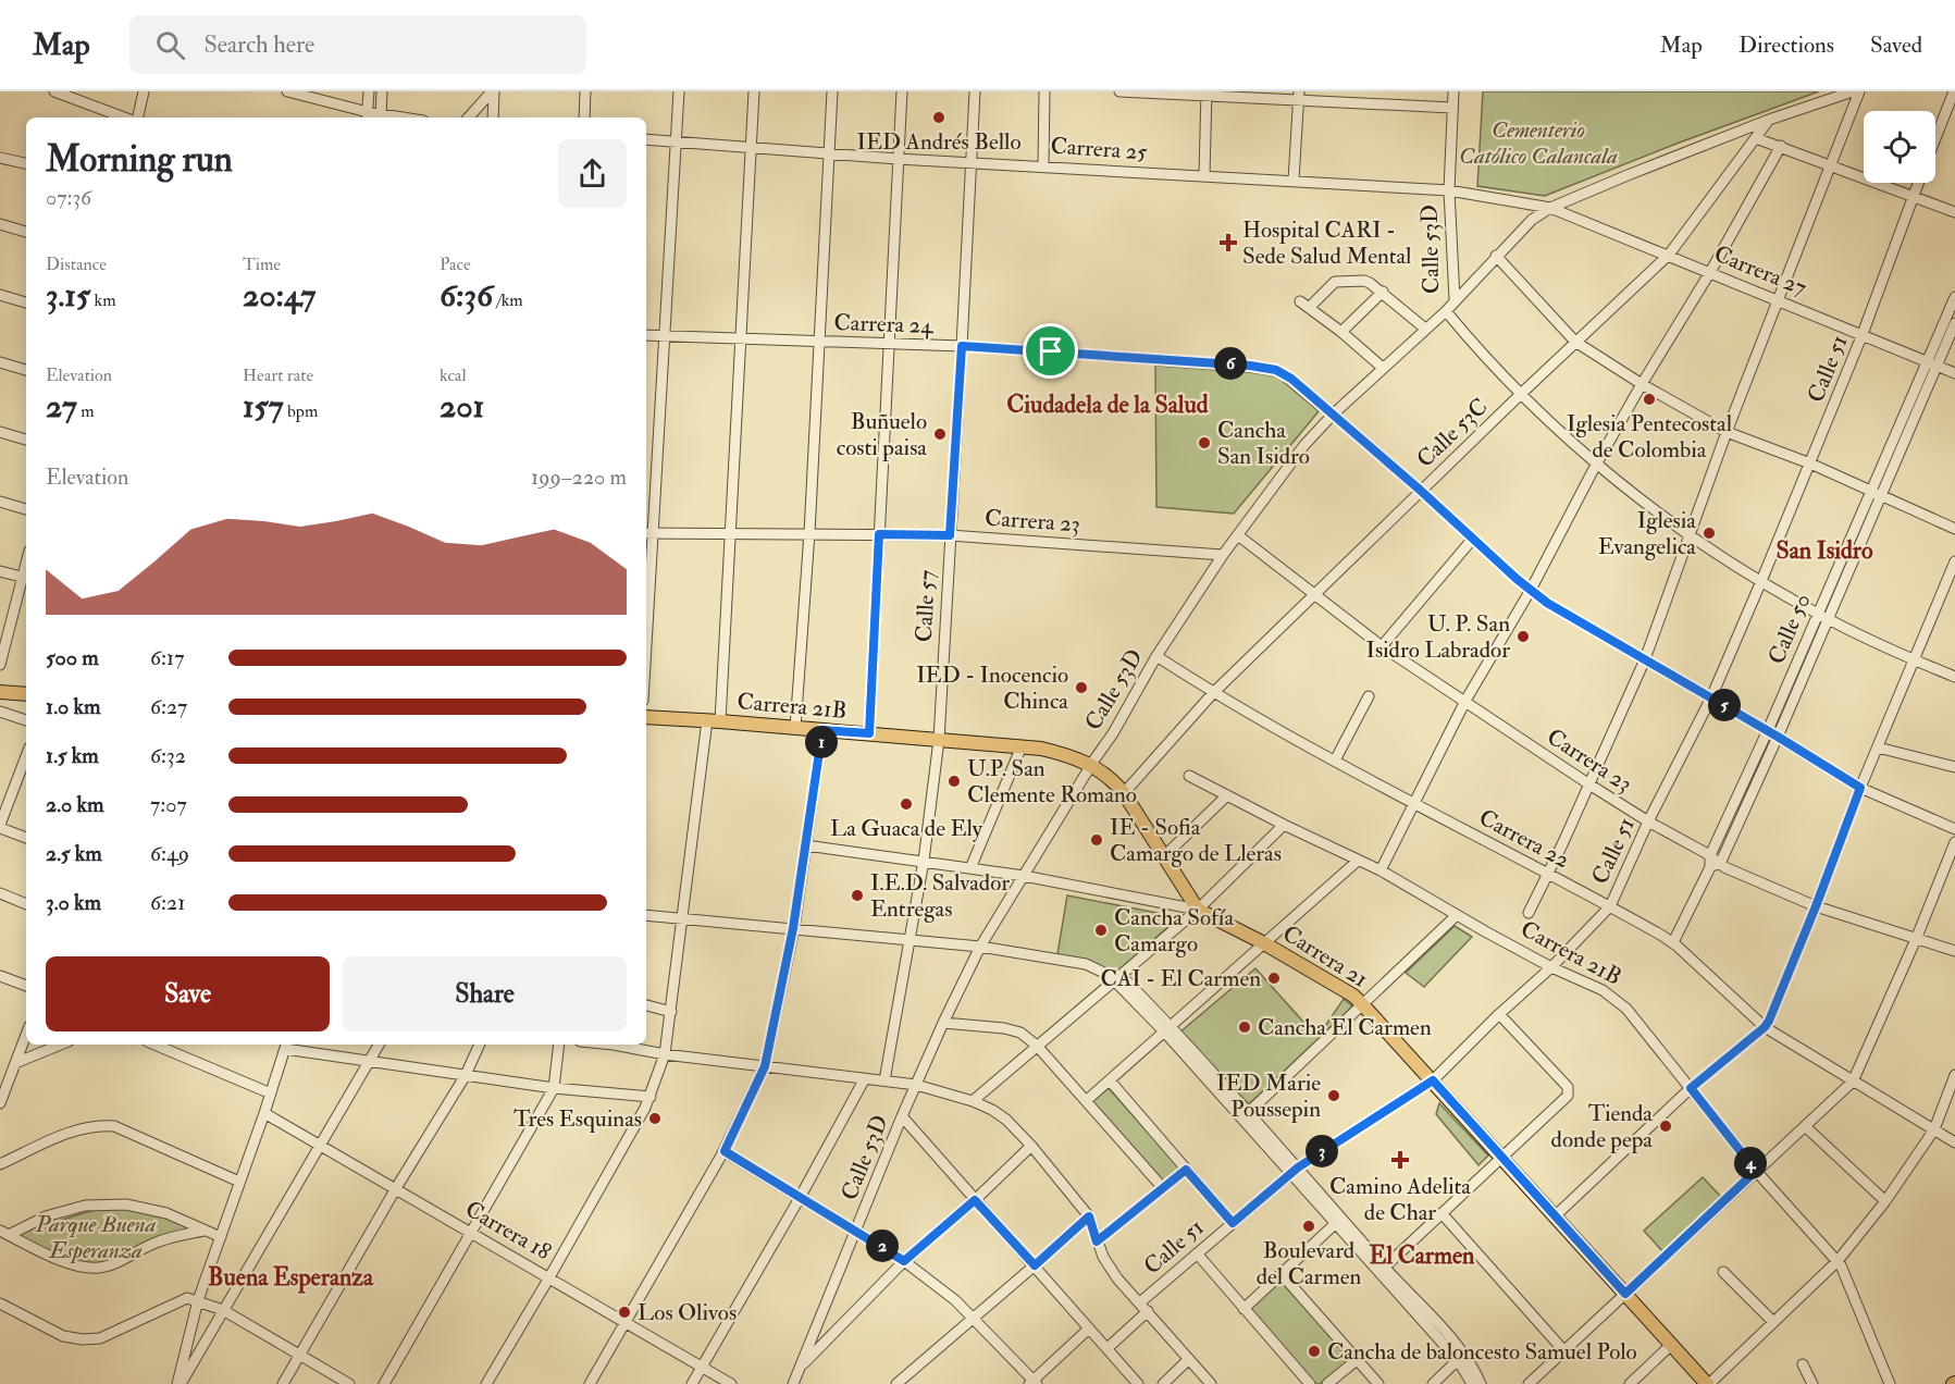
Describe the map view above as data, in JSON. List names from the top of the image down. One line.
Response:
{"streets":{"main road":["Carrera 21B","Carrera 21"],"street":["Carrera 25","Calle 53D","Carrera 27","Carrera 24","Calle 51","Calle 53C","Carrera 23","Calle 57","Calle 50","Carrera 22","Carrera 18"]},"crossings":[["Carrera 25","Calle 53D"],["Carrera 25","Carrera 27"],["Carrera 25","Calle 57"],["Calle 53D","Carrera 24"],["Calle 53D","Carrera 23"],["Calle 53D","Carrera 21B"],["Calle 53D","Carrera 22"],["Calle 53D","Carrera 21"],["Carrera 27","Calle 51"],["Carrera 27","Calle 53C"],["Carrera 27","Calle 50"],["Carrera 24","Calle 51"],["Carrera 24","Calle 53C"],["Carrera 24","Calle 57"],["Carrera 24","Calle 50"],["Calle 51","Carrera 23"],["Calle 51","Carrera 21B"],["Calle 51","Carrera 22"],["Calle 51","Carrera 21"],["Calle 53C","Carrera 23"],["Calle 53C","Carrera 21B"],["Calle 53C","Carrera 22"],["Carrera 23","Calle 57"],["Carrera 23","Calle 50"],["Calle 57","Carrera 21B"],["Calle 57","Carrera 21"],["Calle 50","Carrera 22"],["Carrera 21B","Carrera 21"]],"districts":["Ciudadela de la Salud","San Isidro","El Carmen","Buena Esperanza"],"parks":["Cementerio Católico Calancala","Parque Buena Esperanza"],"places":{"other":["IED Andrés Bello","Iglesia Pentecostal de Colombia","Buñuelo costi paisa","Cancha San Isidro","Iglesia Evangelica","U. P. San Isidro Labrador","IED - Inocencio Chinca","U.P. San Clemente Romano","La Guaca de Ely","IE - Sofia Camargo de Lleras","I.E.D. Salvador Entregas","Cancha Sofía Camargo","CAI - El Carmen","Cancha El Carmen","IED Marie Poussepin","Tres Esquinas","Tienda donde pepa","Boulevard del Carmen","Los Olivos","Cancha de baloncesto Samuel Polo"],"health":["Hospital CARI - Sede Salud Mental","Camino Adelita de Char"]},"page":{"header":"Map","search":"Search here","nav":["Map","Directions","Saved"],"heading":["Morning run","07:36"],"stats":[["Distance","3.15 km"],["Time","20:47"],["Pace","6:36 /km"],["Elevation","27 m"],["Heart rate","157 bpm"],["kcal","201"]],"pins":["6","5","1","3","4","2"],"chart":["Elevation","199–220 m"],"list":[{"name":"500 m","note":"6:17"},{"name":"1.0 km","note":"6:27"},{"name":"1.5 km","note":"6:32"},{"name":"2.0 km","note":"7:07"},{"name":"2.5 km","note":"6:49"},{"name":"3.0 km","note":"6:21"}],"buttons":["Save","Share"]}}
